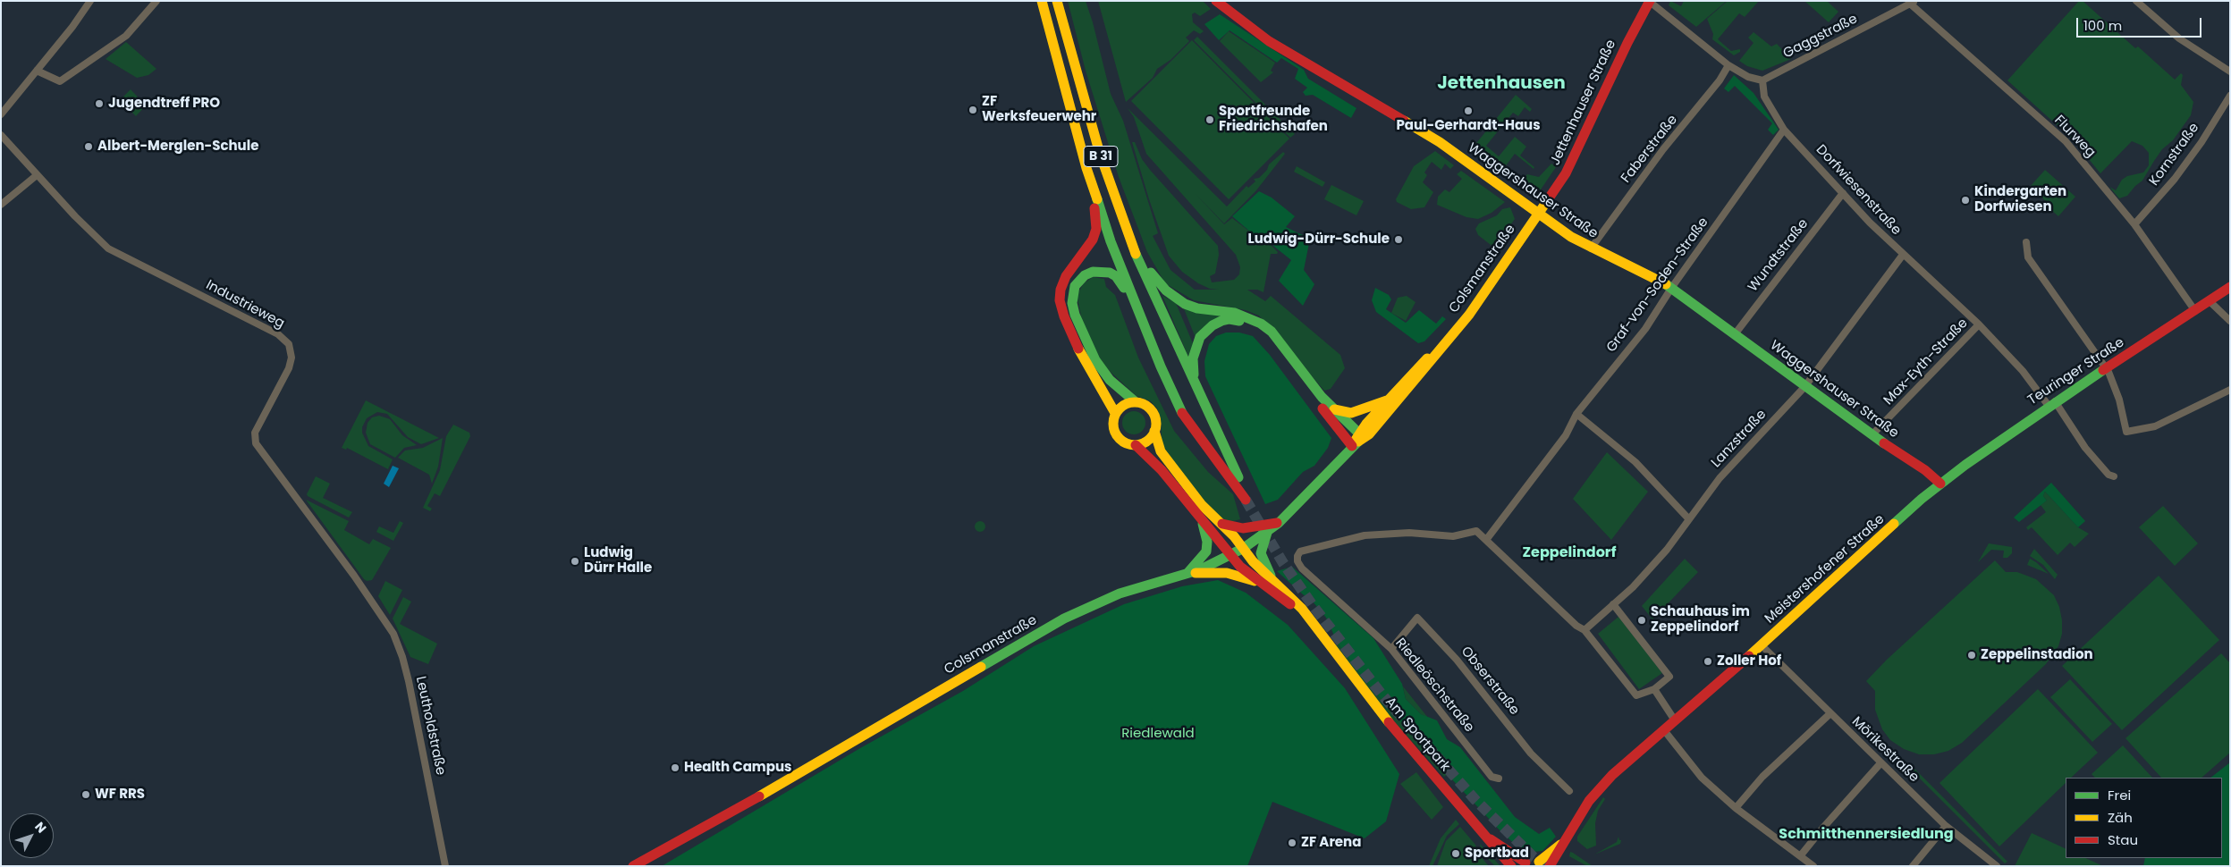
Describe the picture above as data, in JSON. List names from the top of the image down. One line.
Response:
{"streets":{"main road":["Jettenhauser Straße","B 31","Waggershauser Straße","Colsmanstraße","Teuringer Straße","Meistershofener Straße","Am Sportpark"],"street":["Gaggstraße","Flurweg","Faberstraße","Kornstraße","Dorfwiesenstraße","Wundtstraße","Graf-von-Soden-Straße","Industrieweg","Max-Eyth-Straße","Lanzstraße","Obserstraße","Riedleöschstraße","Leutholdstraße","Mörikestraße"]},"crossings":[["Gaggstraße","Flurweg"],["Gaggstraße","Dorfwiesenstraße"],["Jettenhauser Straße","Waggershauser Straße"],["Jettenhauser Straße","Colsmanstraße"],["Flurweg","Kornstraße"],["Flurweg","Teuringer Straße"],["Faberstraße","Waggershauser Straße"],["Dorfwiesenstraße","Wundtstraße"],["Dorfwiesenstraße","Graf-von-Soden-Straße"],["Dorfwiesenstraße","Max-Eyth-Straße"],["Dorfwiesenstraße","Teuringer Straße"],["Dorfwiesenstraße","Lanzstraße"],["Waggershauser Straße","Wundtstraße"],["Waggershauser Straße","Colsmanstraße"],["Waggershauser Straße","Graf-von-Soden-Straße"],["Waggershauser Straße","Max-Eyth-Straße"],["Waggershauser Straße","Teuringer Straße"],["Waggershauser Straße","Lanzstraße"],["Waggershauser Straße","Meistershofener Straße"],["Colsmanstraße","Am Sportpark"],["Graf-von-Soden-Straße","Riedleöschstraße"],["Industrieweg","Leutholdstraße"],["Teuringer Straße","Meistershofener Straße"],["Meistershofener Straße","Am Sportpark"],["Meistershofener Straße","Mörikestraße"],["Obserstraße","Riedleöschstraße"]],"districts":["Jettenhausen","Zeppelindorf","Schmitthennersiedlung"],"parks":["Riedlewald"],"places":["Jugendtreff PRO","ZF Werksfeuerwehr","Paul-Gerhardt-Haus","Sportfreunde Friedrichshafen","Albert-Merglen-Schule","Kindergarten Dorfwiesen","Ludwig-Dürr-Schule","Ludwig Dürr Halle","Schauhaus im Zeppelindorf","Zeppelinstadion","Zoller Hof","Health Campus","WF RRS","ZF Arena","Sportbad"],"legend":["Frei","Zäh","Stau"],"scale_bar":"100 m","north":"top right"}
